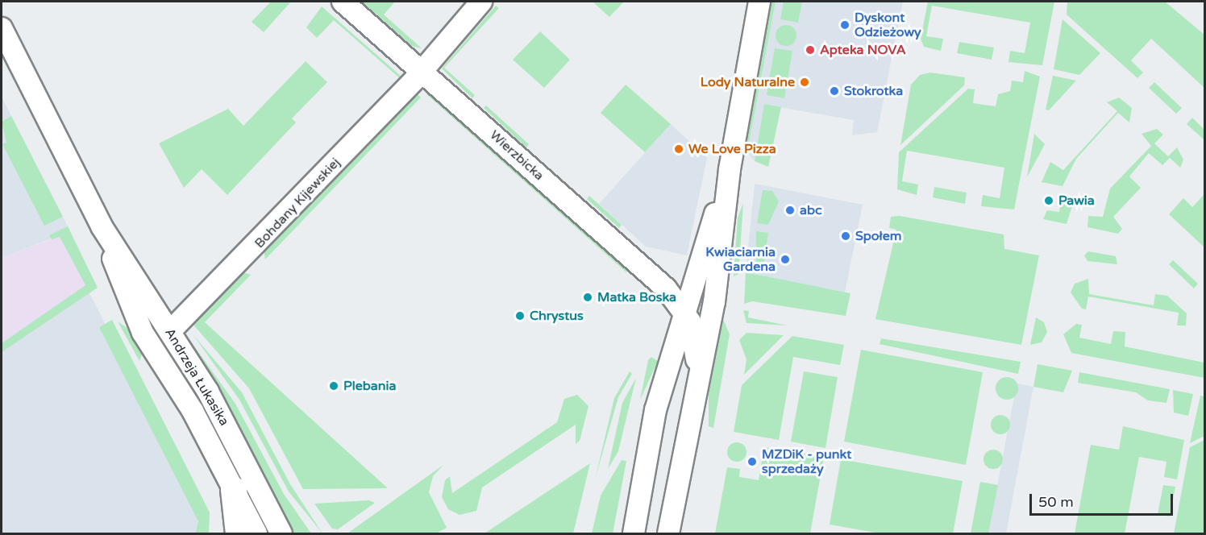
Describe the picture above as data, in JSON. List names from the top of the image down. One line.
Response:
{"streets":{"street":["Wierzbicka","Bohdany Kijewskiej","Andrzeja Łukasika"]},"crossings":[["Wierzbicka","Bohdany Kijewskiej"],["Bohdany Kijewskiej","Andrzeja Łukasika"]],"places":["Dyskont Odzieżowy","Apteka NOVA","Lody Naturalne","Stokrotka","We Love Pizza","Pawia","abc","Społem","Kwiaciarnia Gardena","Matka Boska","Chrystus","Plebania","MZDiK - punkt sprzedaży"],"scale_bar":"50 m"}
